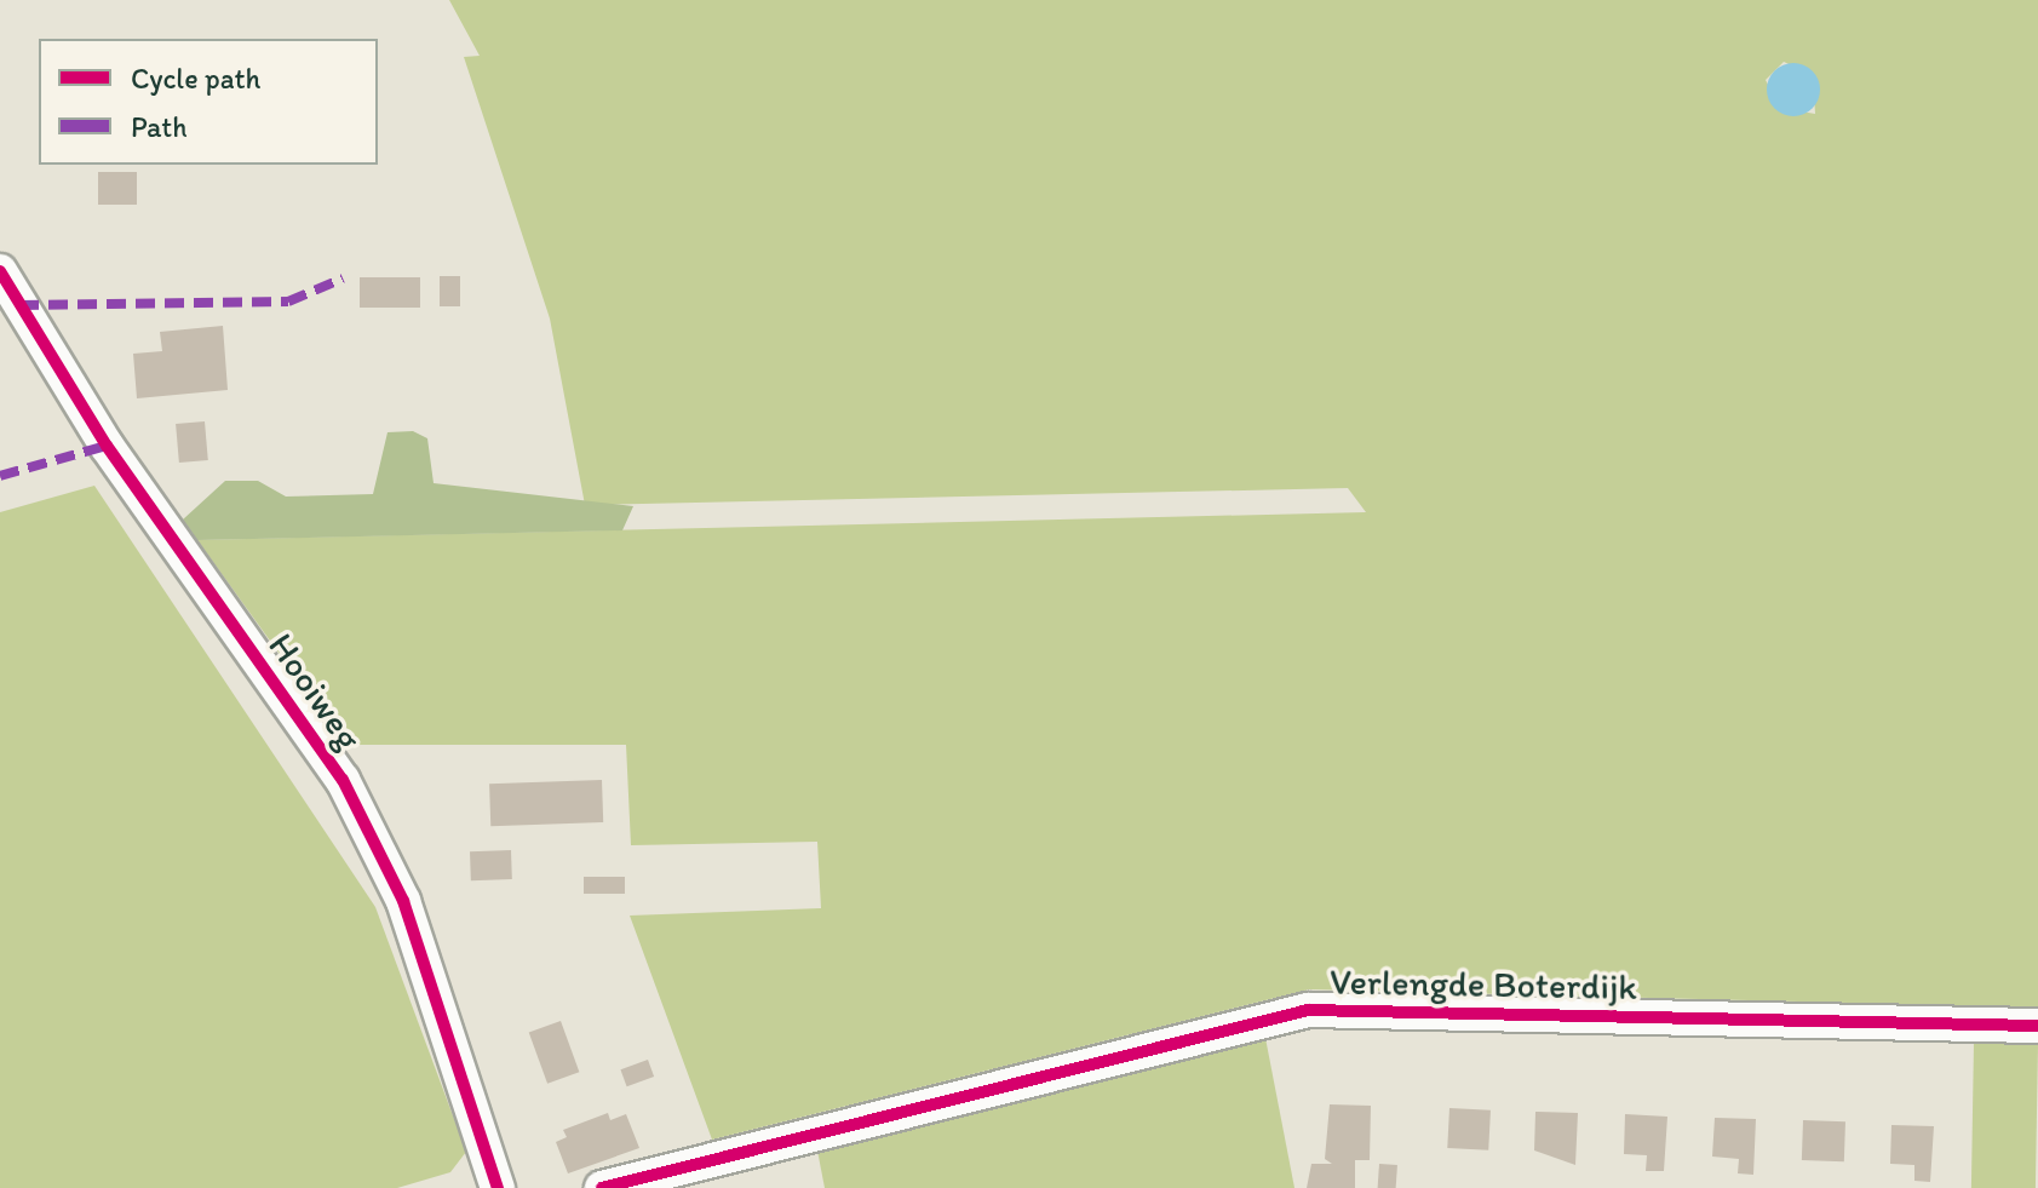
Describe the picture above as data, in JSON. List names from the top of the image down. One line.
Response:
{"streets":{"street":["Hooiweg","Verlengde Boterdijk"]},"legend":["Cycle path","Path"]}
